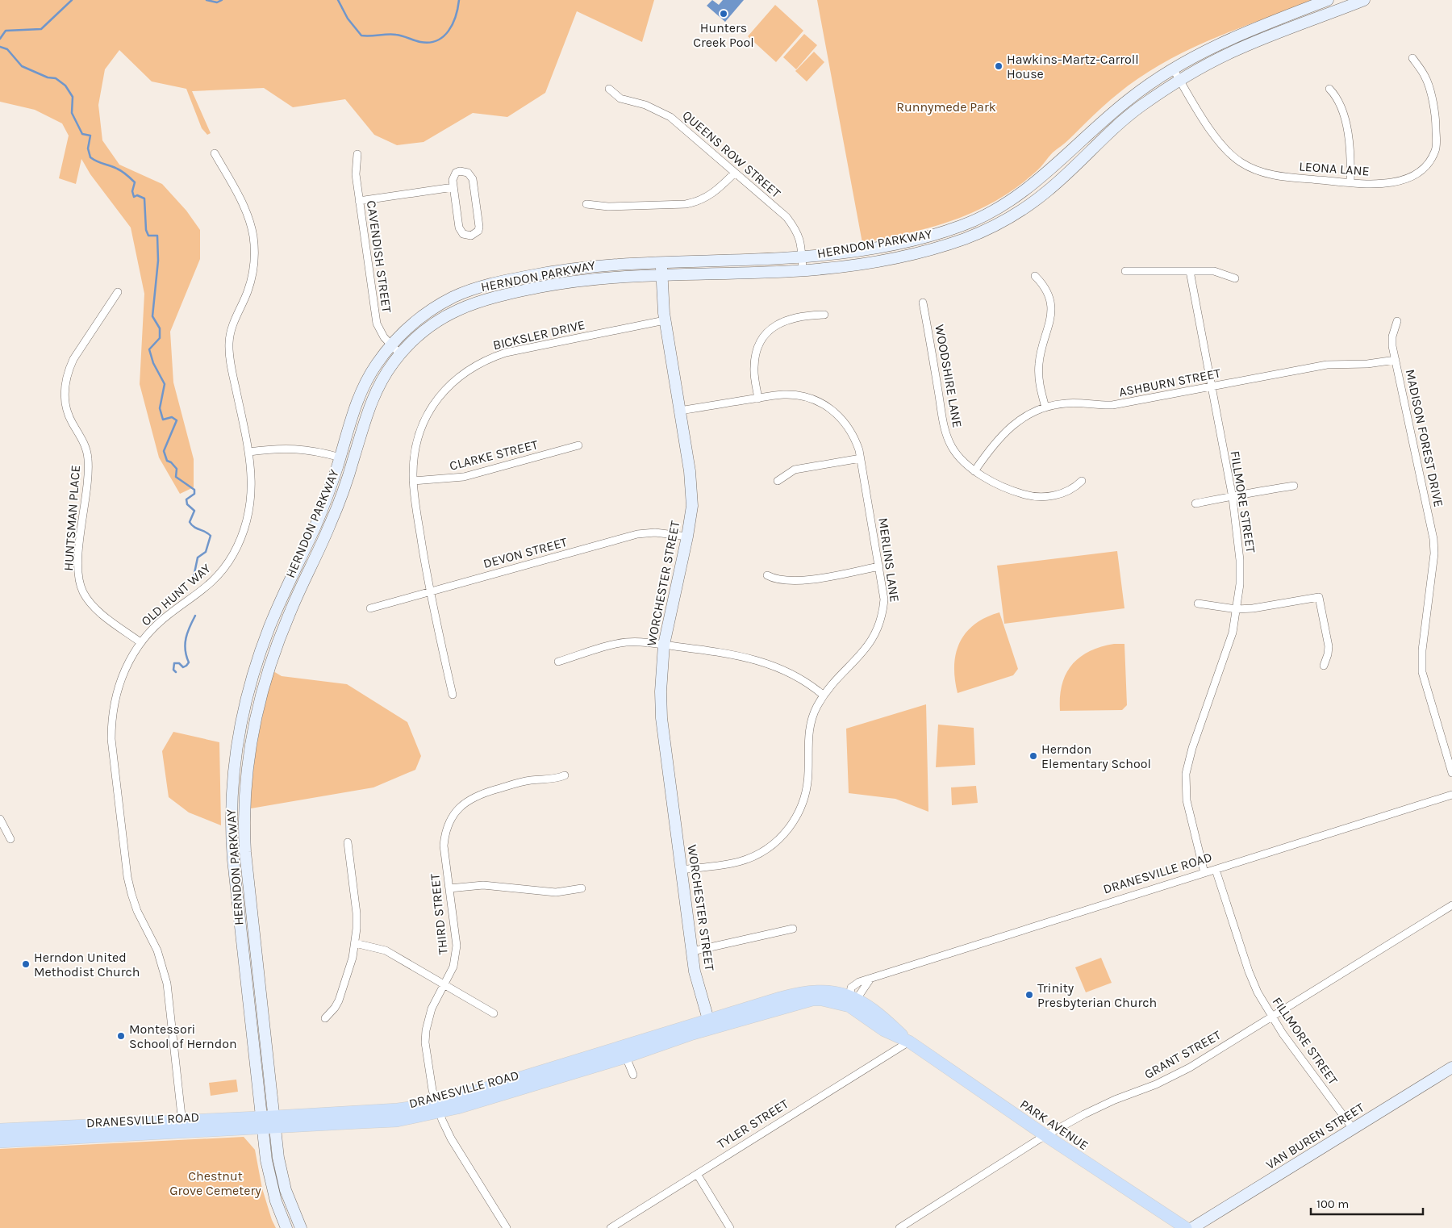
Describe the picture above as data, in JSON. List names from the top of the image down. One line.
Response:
{"streets":{"main road":["HERNDON PARKWAY","WORCHESTER STREET","DRANESVILLE ROAD","PARK AVENUE","VAN BUREN STREET"],"street":["QUEENS ROW STREET","LEONA LANE","CAVENDISH STREET","BICKSLER DRIVE","WOODSHIRE LANE","ASHBURN STREET","MADISON FOREST DRIVE","CLARKE STREET","FILLMORE STREET","HUNTSMAN PLACE","DEVON STREET","MERLINS LANE","OLD HUNT WAY","THIRD STREET","GRANT STREET","TYLER STREET"]},"crossings":[["QUEENS ROW STREET","HERNDON PARKWAY"],["LEONA LANE","HERNDON PARKWAY"],["HERNDON PARKWAY","CAVENDISH STREET"],["HERNDON PARKWAY","WORCHESTER STREET"],["HERNDON PARKWAY","DRANESVILLE ROAD"],["BICKSLER DRIVE","CLARKE STREET"],["BICKSLER DRIVE","DEVON STREET"],["BICKSLER DRIVE","WORCHESTER STREET"],["WOODSHIRE LANE","ASHBURN STREET"],["ASHBURN STREET","MADISON FOREST DRIVE"],["ASHBURN STREET","FILLMORE STREET"],["FILLMORE STREET","DRANESVILLE ROAD"],["FILLMORE STREET","GRANT STREET"],["FILLMORE STREET","VAN BUREN STREET"],["HUNTSMAN PLACE","OLD HUNT WAY"],["DEVON STREET","WORCHESTER STREET"],["MERLINS LANE","WORCHESTER STREET"],["WORCHESTER STREET","DRANESVILLE ROAD"],["OLD HUNT WAY","DRANESVILLE ROAD"],["DRANESVILLE ROAD","THIRD STREET"],["DRANESVILLE ROAD","PARK AVENUE"],["GRANT STREET","PARK AVENUE"],["TYLER STREET","PARK AVENUE"]],"parks":["Runnymede Park","Chestnut Grove Cemetery"],"places":["Hunters Creek Pool","Hawkins-Martz-Carroll House","Herndon Elementary School","Herndon United Methodist Church","Trinity Presbyterian Church","Montessori School of Herndon"],"scale_bar":"100 m"}
